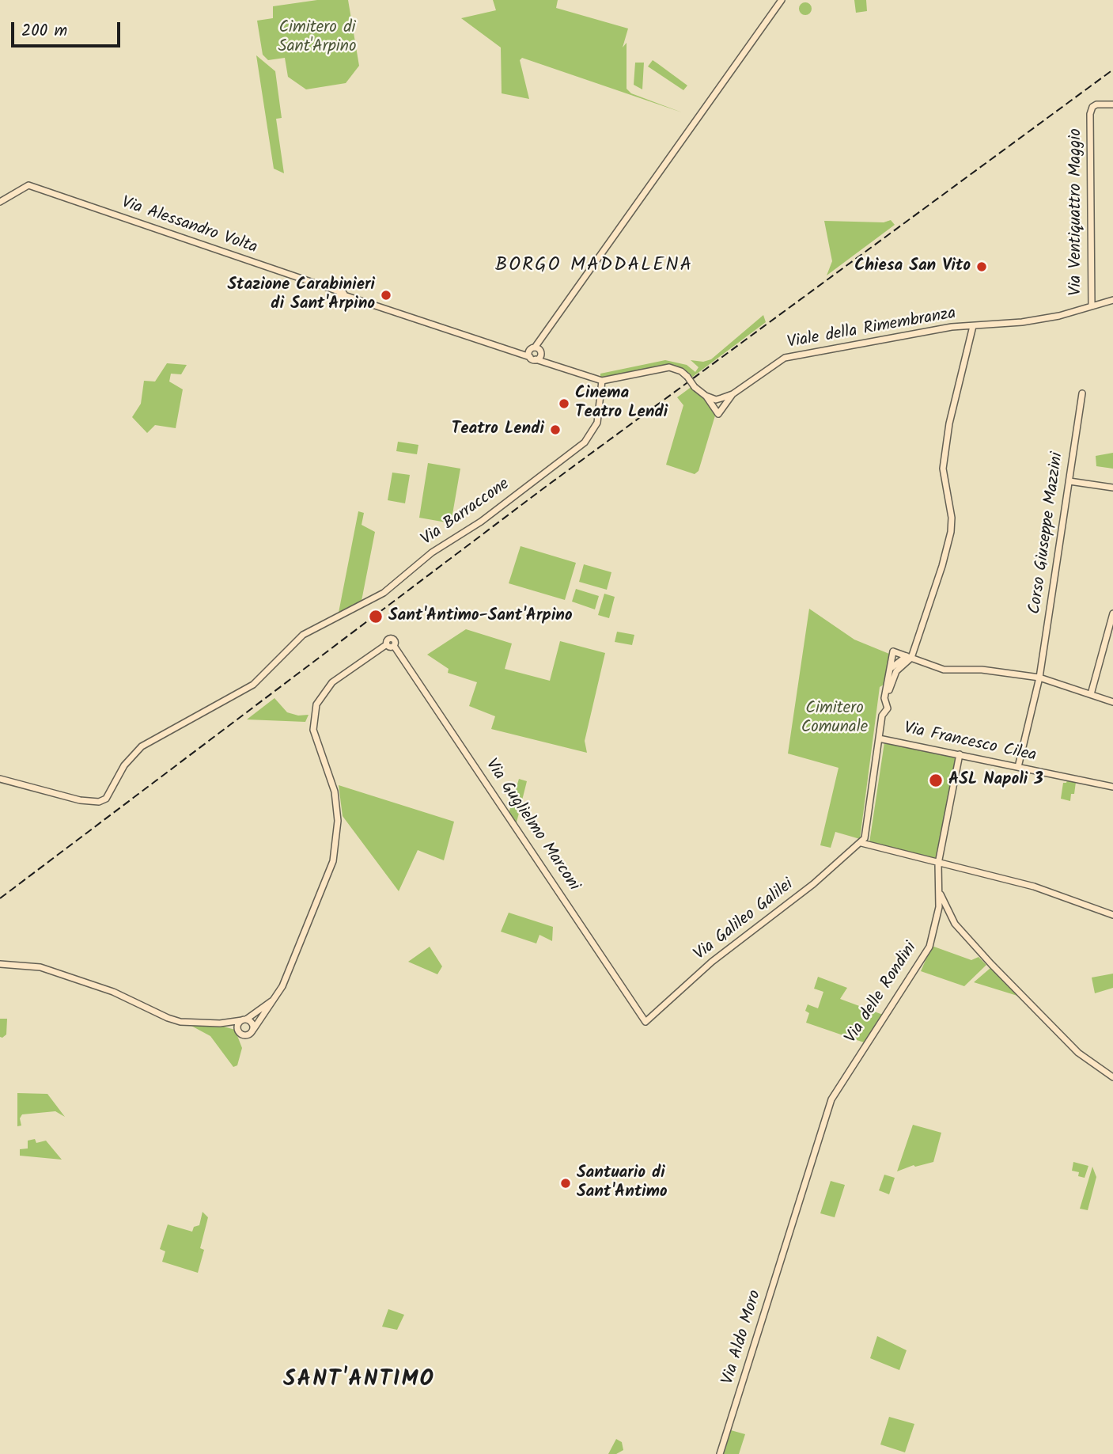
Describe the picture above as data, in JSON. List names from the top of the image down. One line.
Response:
{"streets":{"street":["Via Ventiquattro Maggio","Via Alessandro Volta","Viale della Rimembranza","Via Barraccone","Corso Giuseppe Mazzini","Via Francesco Cilea","Via Guglielmo Marconi","Via Galileo Galilei","Via delle Rondini","Via Aldo Moro"]},"crossings":[["Via Ventiquattro Maggio","Viale della Rimembranza"],["Via Alessandro Volta","Via Barraccone"],["Corso Giuseppe Mazzini","Via Francesco Cilea"],["Via Francesco Cilea","Via delle Rondini"],["Via Guglielmo Marconi","Via Galileo Galilei"],["Via delle Rondini","Via Aldo Moro"]],"districts":["BORGO MADDALENA","SANT'ANTIMO"],"parks":["Cimitero di Sant'Arpino","Cimitero Comunale"],"places":["Chiesa San Vito","Stazione Carabinieri di Sant'Arpino","Cinema Teatro Lendi","Teatro Lendi","Sant'Antimo-Sant'Arpino","ASL Napoli 3","Santuario di Sant'Antimo"],"scale_bar":"200 m"}
